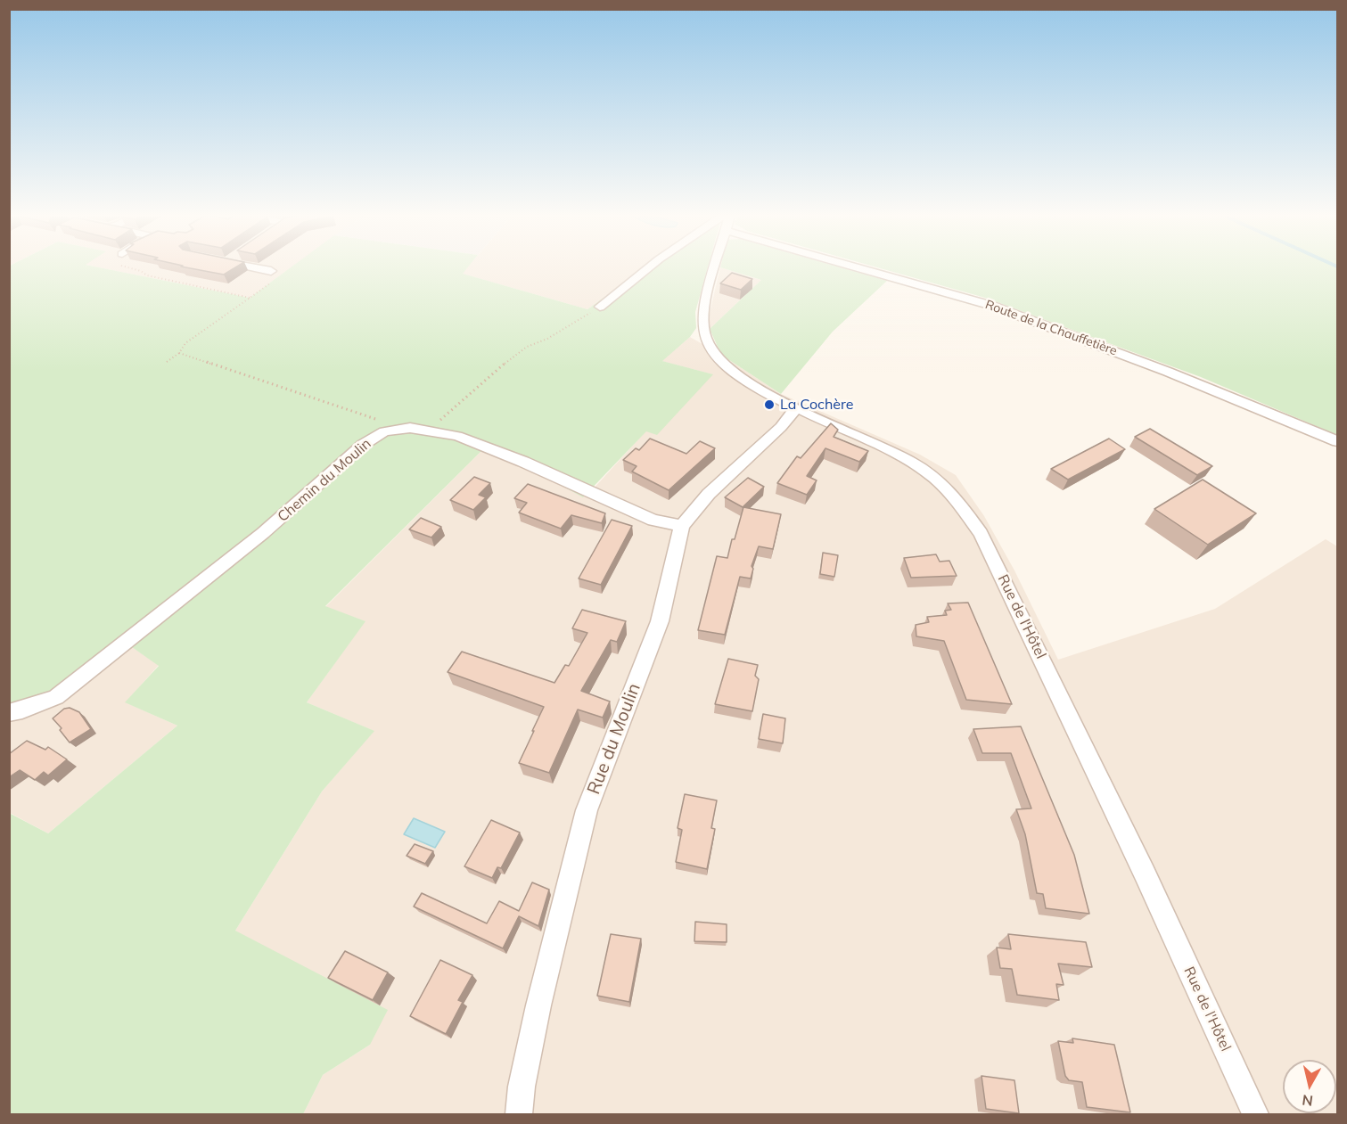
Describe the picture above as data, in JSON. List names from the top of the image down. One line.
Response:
{"streets":{"street":["Route de la Chauffetière","Chemin du Moulin","Rue de l'Hôtel","Rue du Moulin"]},"crossings":[["Chemin du Moulin","Rue du Moulin"],["Rue de l'Hôtel","Rue du Moulin"]],"places":["La Cochère"],"north":"bottom"}
